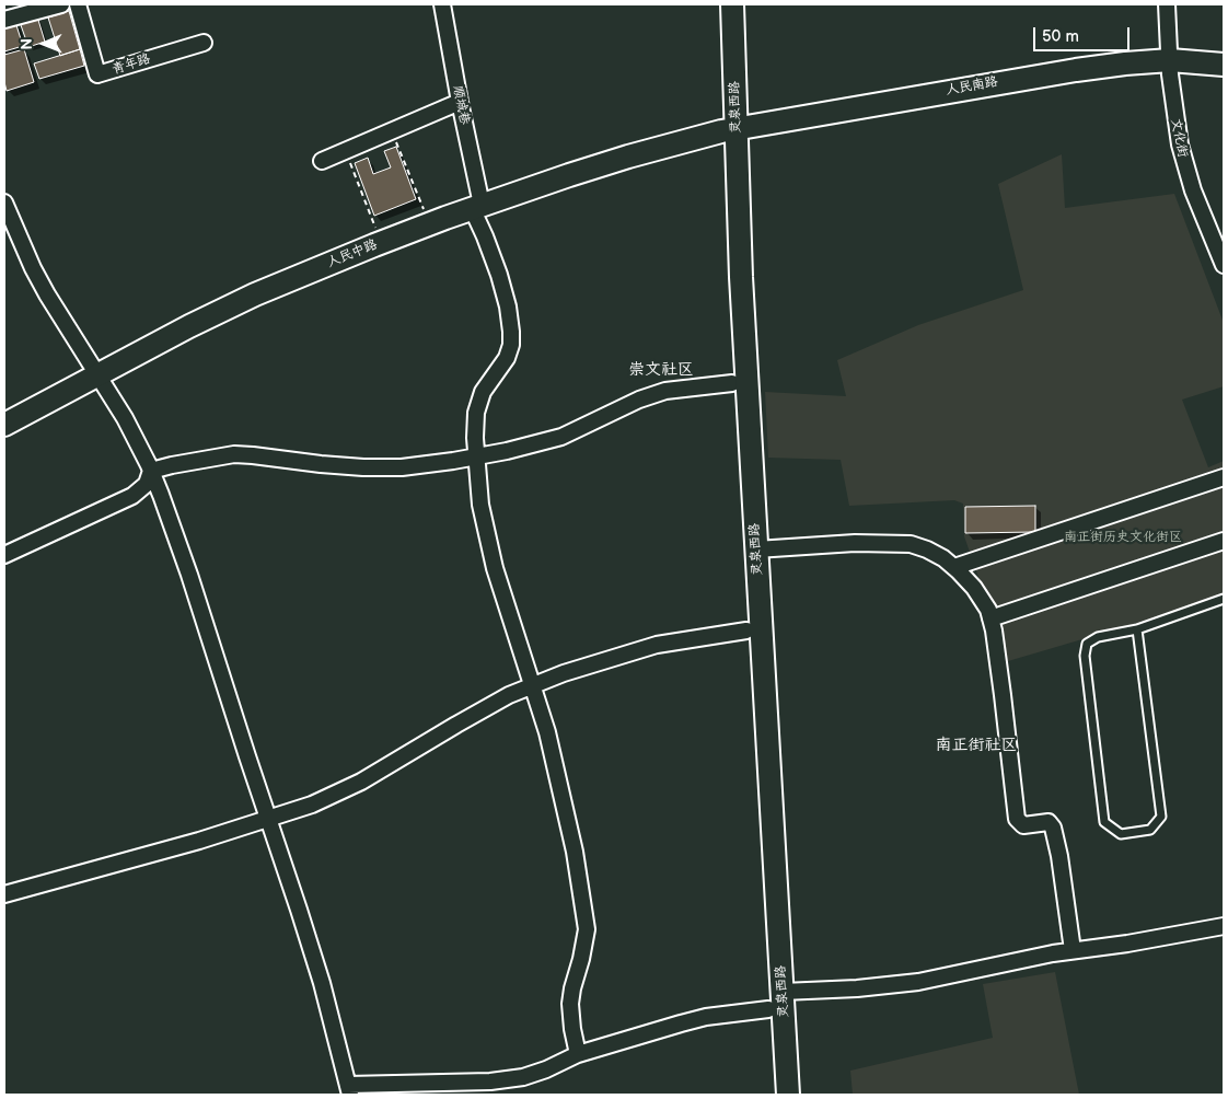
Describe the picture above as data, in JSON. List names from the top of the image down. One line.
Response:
{"streets":{"main road":["人民南路","灵泉西路","人民中路"],"street":["青年路","顺城巷","文化街"]},"crossings":[["人民南路","灵泉西路"],["人民南路","文化街"],["人民南路","人民中路"],["顺城巷","人民中路"],["灵泉西路","人民中路"]],"districts":["崇文社区","南正街社区"],"parks":["南正街历史文化街区"],"scale_bar":"50 m","north":"left"}
